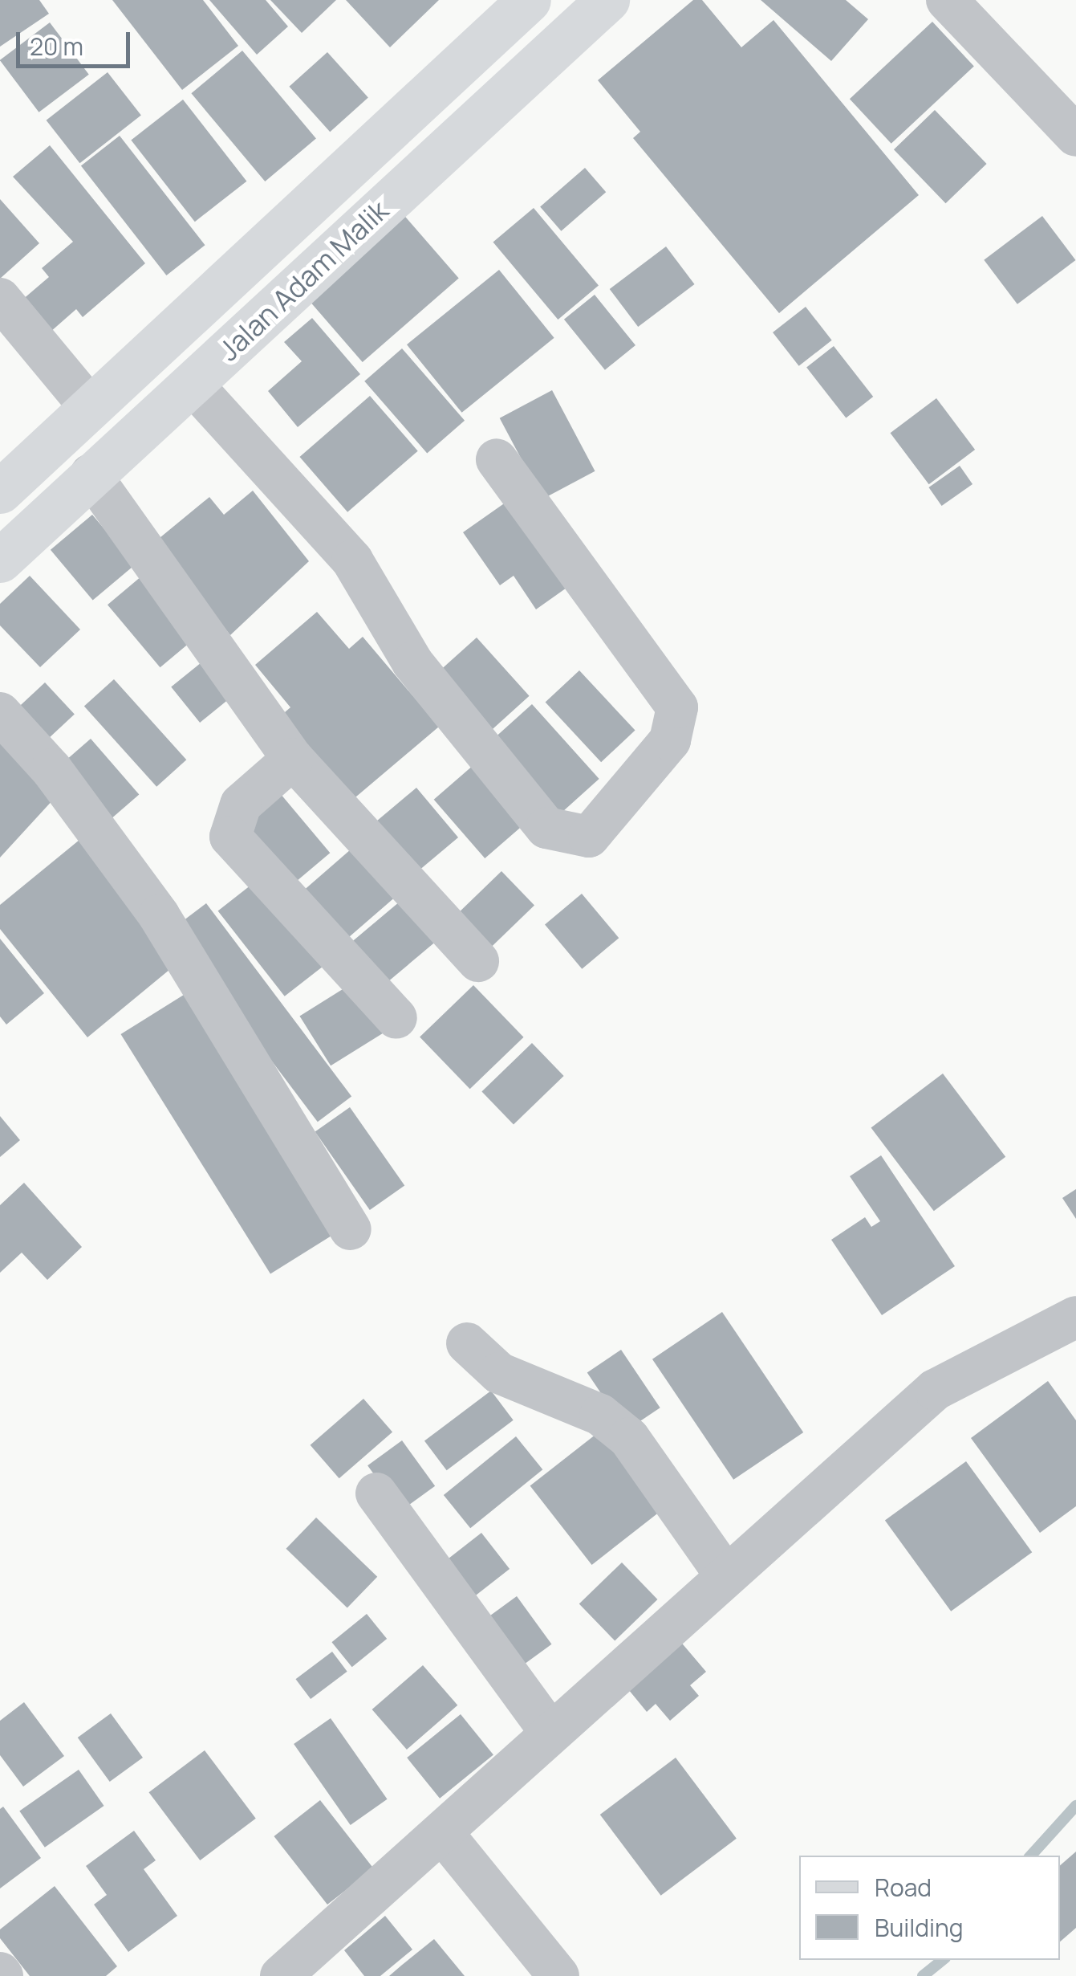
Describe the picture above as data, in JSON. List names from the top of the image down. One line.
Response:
{"streets":{"main road":["Jalan Adam Malik"]},"legend":["Road","Building"],"scale_bar":"20 m"}
